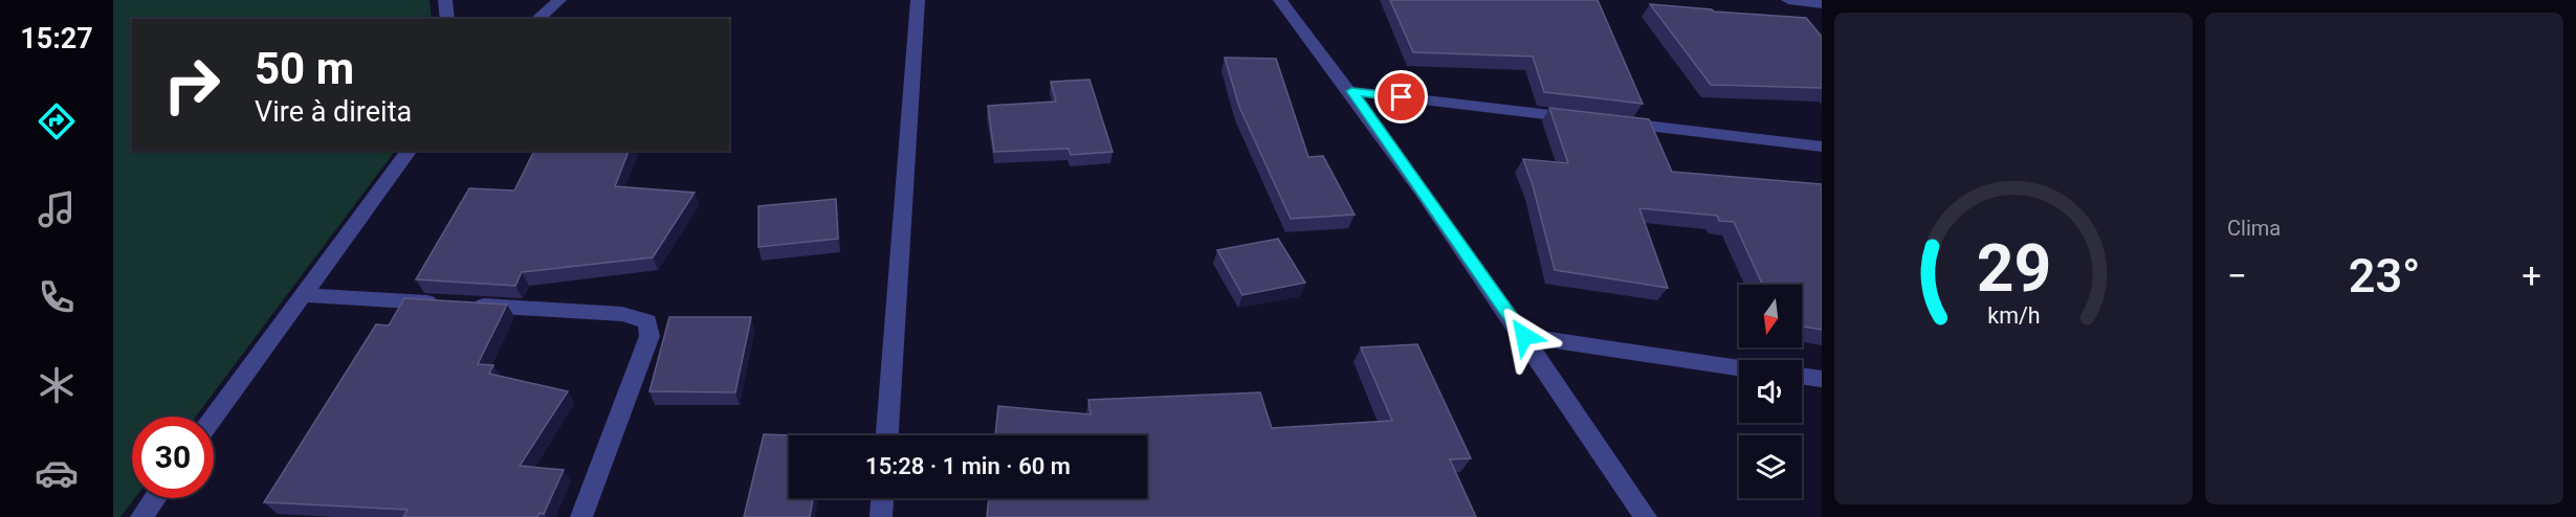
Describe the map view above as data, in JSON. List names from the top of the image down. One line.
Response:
{"north":"bottom","page":{"tabs":"15:27","tile":"Clima","turn":["50 m","Vire à direita"],"heat":["−","23°","+"],"limit":"30","trip":"15:28 · 1 min · 60 m","gauge":["29","km/h"]}}
